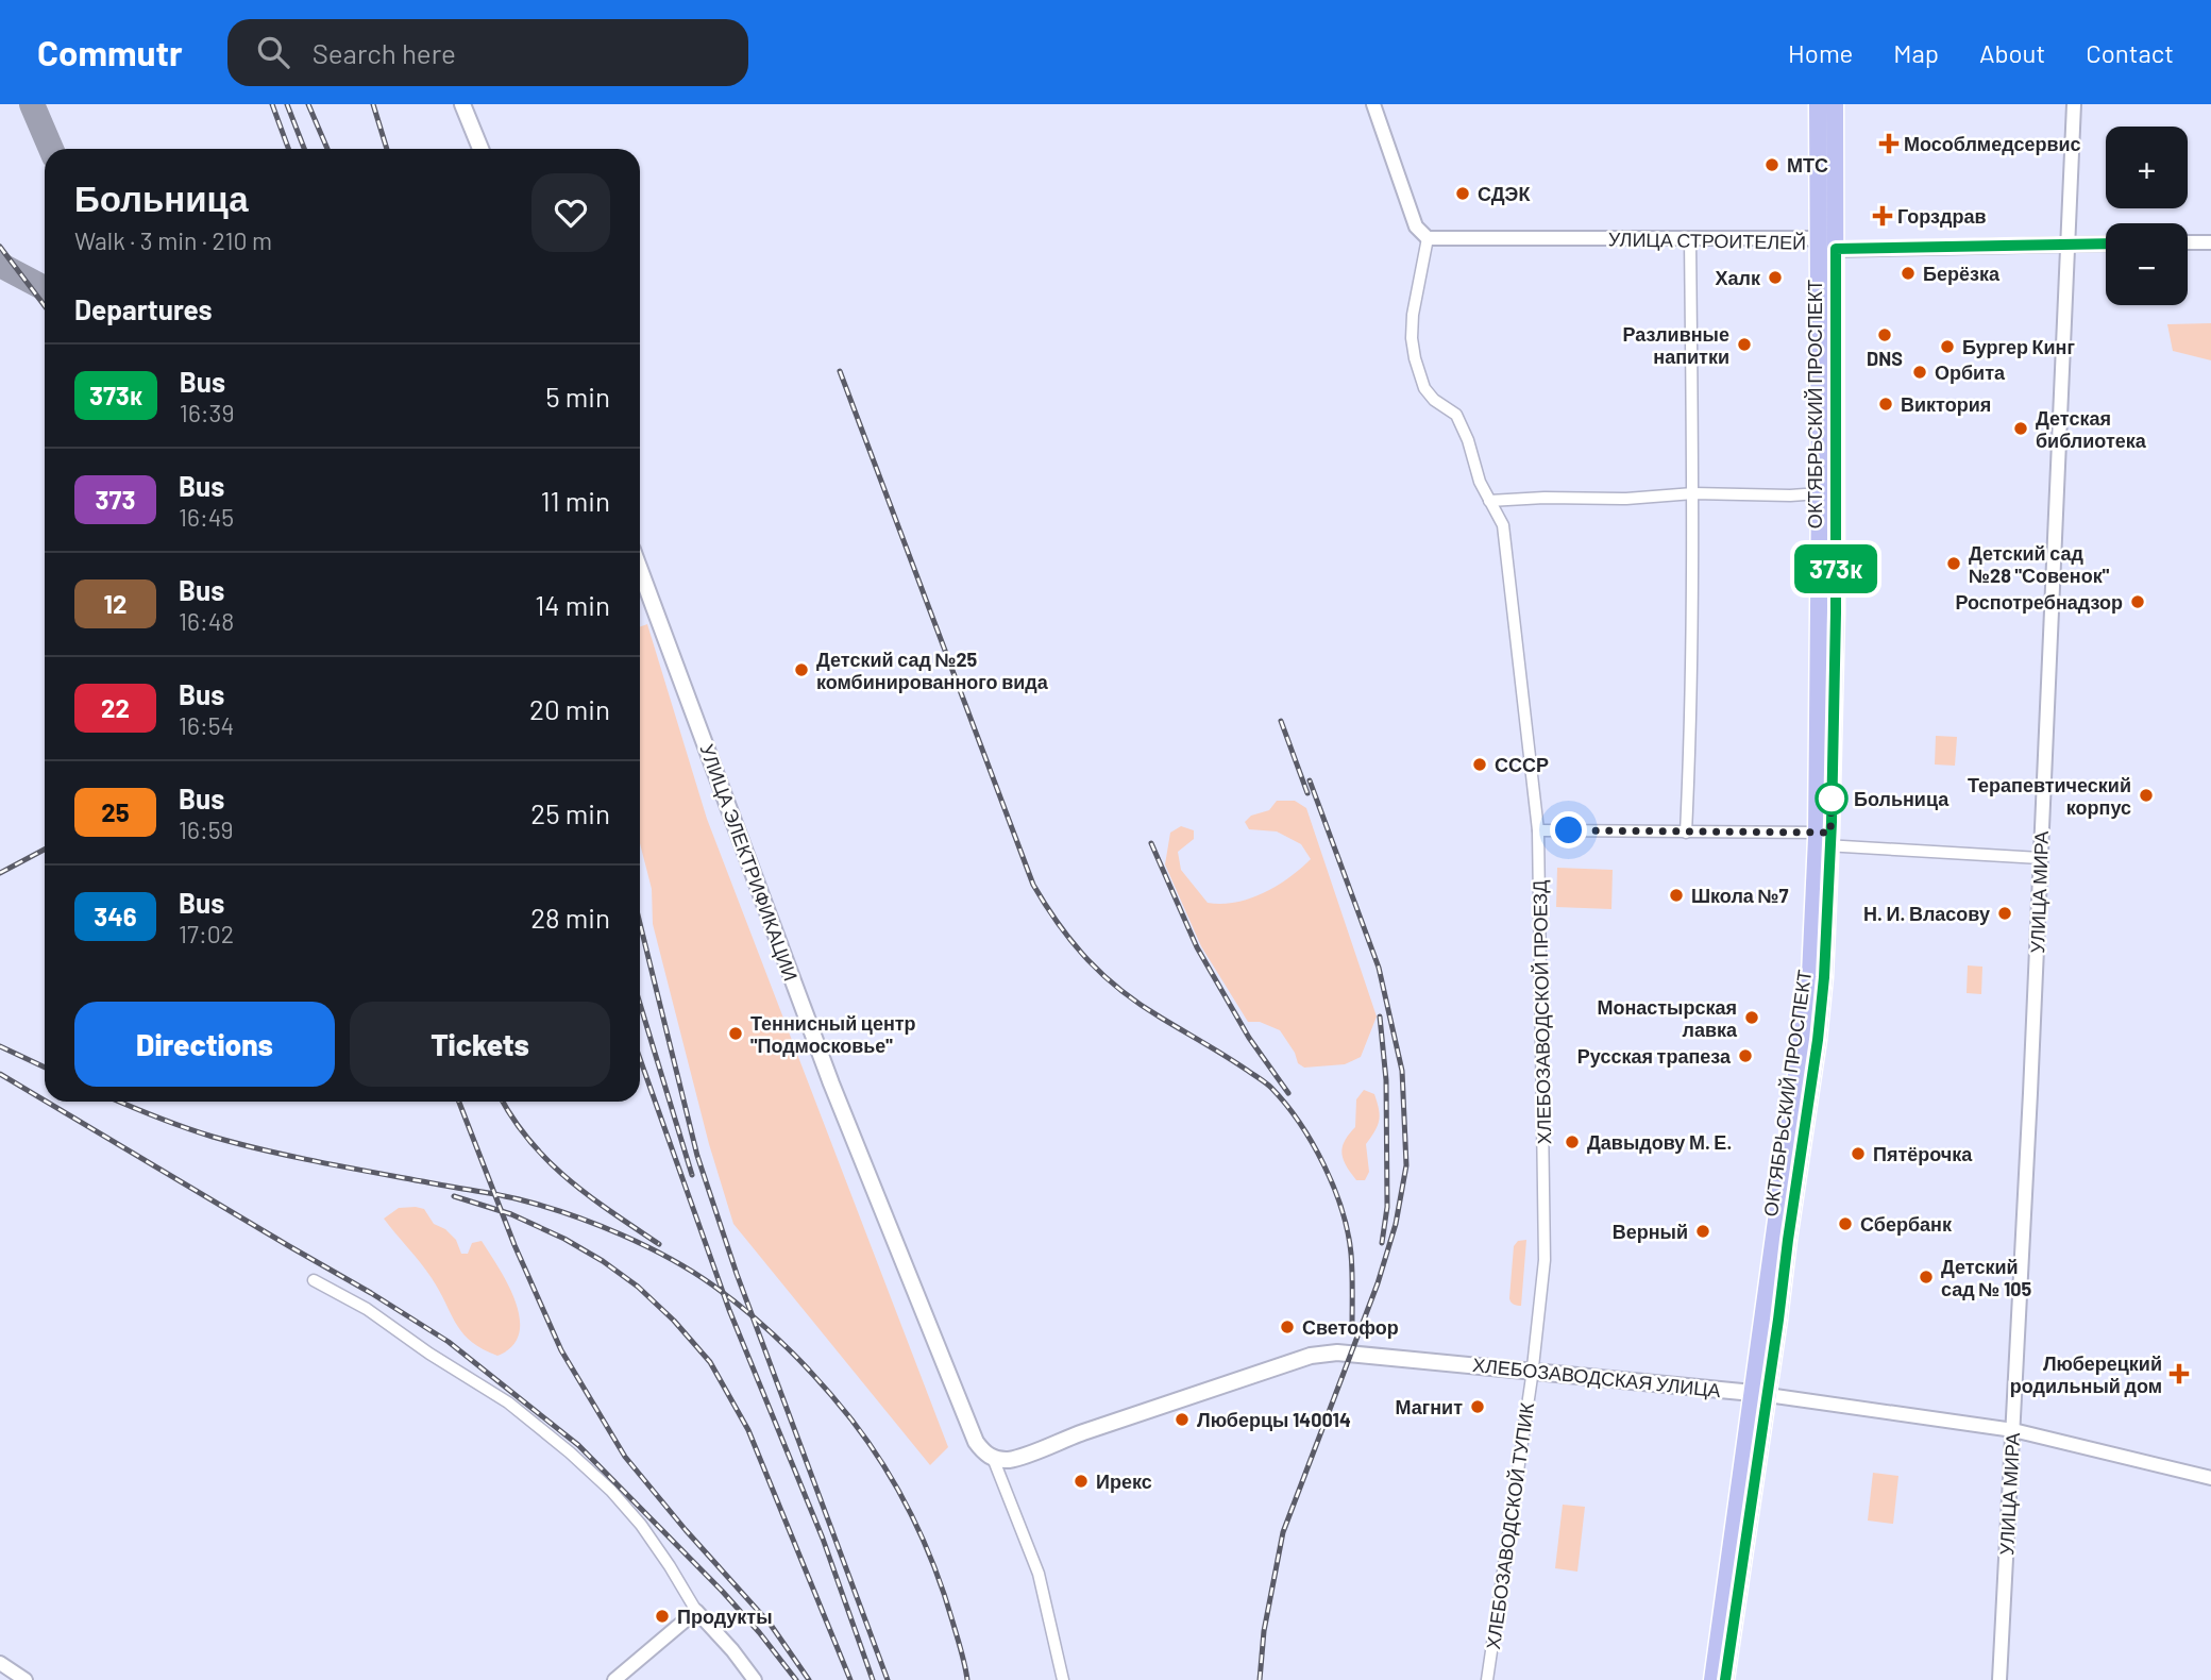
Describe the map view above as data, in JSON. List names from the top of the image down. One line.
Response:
{"streets":{"main road":["ОКТЯБРЬСКИЙ ПРОСПЕКТ","УЛИЦА ЭЛЕКТРИФИКАЦИИ","ХЛЕБОЗАВОДСКАЯ УЛИЦА"],"street":["УЛИЦА СТРОИТЕЛЕЙ","УЛИЦА МИРА","ХЛЕБОЗАВОДСКОЙ ПРОЕЗД","ХЛЕБОЗАВОДСКОЙ ТУПИК"]},"crossings":[["УЛИЦА СТРОИТЕЛЕЙ","ОКТЯБРЬСКИЙ ПРОСПЕКТ"],["УЛИЦА СТРОИТЕЛЕЙ","УЛИЦА МИРА"],["УЛИЦА СТРОИТЕЛЕЙ","ХЛЕБОЗАВОДСКОЙ ПРОЕЗД"],["ОКТЯБРЬСКИЙ ПРОСПЕКТ","ХЛЕБОЗАВОДСКАЯ УЛИЦА"],["УЛИЦА ЭЛЕКТРИФИКАЦИИ","ХЛЕБОЗАВОДСКАЯ УЛИЦА"],["УЛИЦА МИРА","ХЛЕБОЗАВОДСКАЯ УЛИЦА"],["ХЛЕБОЗАВОДСКОЙ ПРОЕЗД","ХЛЕБОЗАВОДСКАЯ УЛИЦА"],["ХЛЕБОЗАВОДСКОЙ ПРОЕЗД","ХЛЕБОЗАВОДСКОЙ ТУПИК"],["ХЛЕБОЗАВОДСКАЯ УЛИЦА","ХЛЕБОЗАВОДСКОЙ ТУПИК"]],"places":{"health":["Мособлмедсервис","Горздрав","Люберецкий родильный дом"],"other":["МТС","СДЭК","Берёзка","Халк","DNS","Разливные напитки","Бургер Кинг","Орбита","Виктория","Детская библиотека","Детский сад №28 \"Совенок\"","Роспотребнадзор","Детский сад №25 комбинированного вида","СССР","Терапевтический корпус","Больница","Школа №7","Н. И. Власову","Монастырская лавка","Теннисный центр \"Подмосковье\"","Русская трапеза","Давыдову М. Е.","Пятёрочка","Сбербанк","Верный","Детский сад № 105","Светофор","Магнит","Люберцы 140014","Ирекс","Продукты"]},"lines":["bus line 373к"],"page":{"header":"Commutr","search":"Search here","nav":["Home","Map","About","Contact"],"on_map":"373к","map_buttons":["+","−"],"heading":[["Больница","Walk · 3 min · 210 m"],"Departures"],"list":[{"mark":"373к","name":"Bus","note":"16:39","value":"5 min"},{"mark":"373","name":"Bus","note":"16:45","value":"11 min"},{"mark":"12","name":"Bus","note":"16:48","value":"14 min"},{"mark":"22","name":"Bus","note":"16:54","value":"20 min"},{"mark":"25","name":"Bus","note":"16:59","value":"25 min"},{"mark":"346","name":"Bus","note":"17:02","value":"28 min"}],"buttons":["Directions","Tickets"]}}
